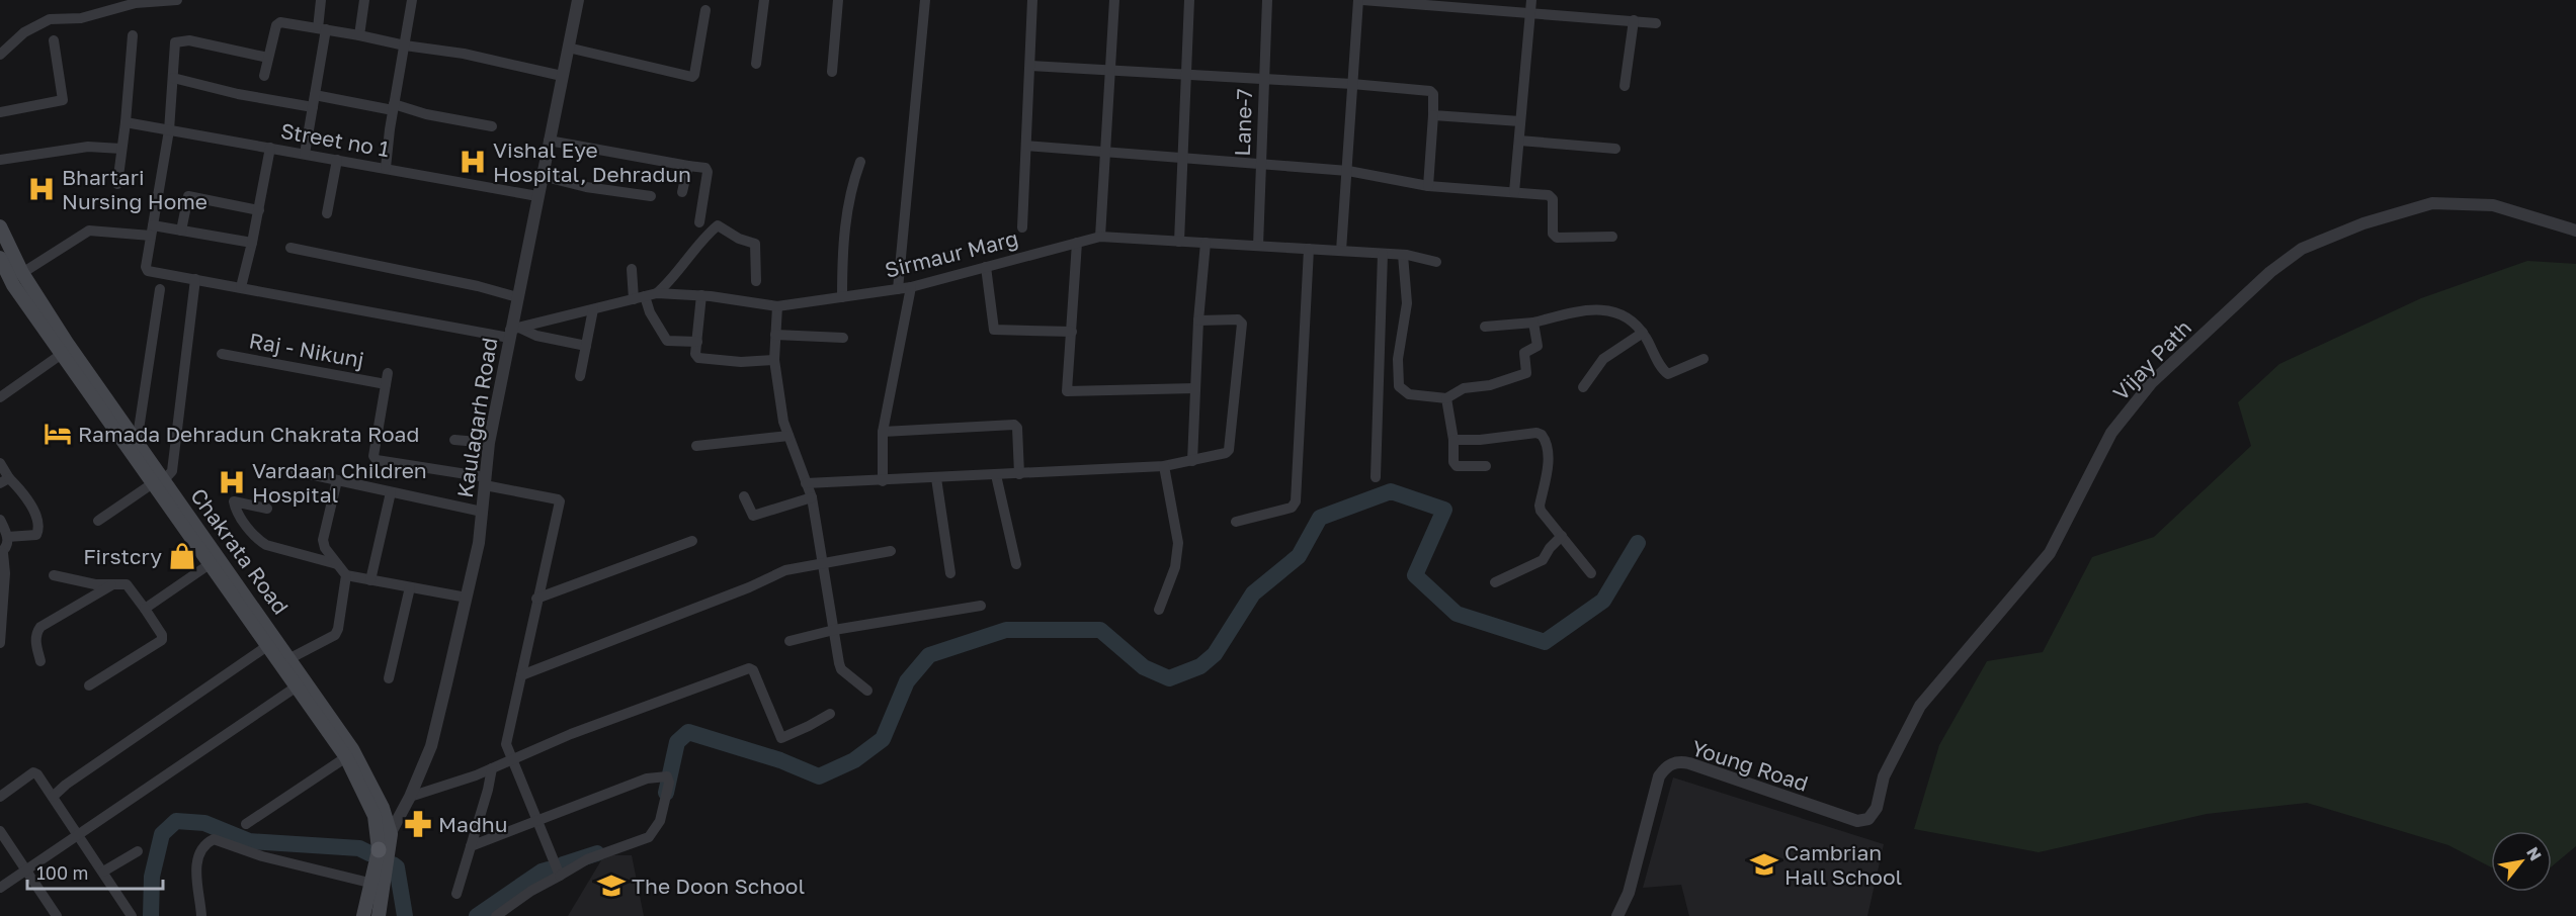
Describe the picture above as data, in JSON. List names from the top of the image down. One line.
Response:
{"streets":{"main road":["Chakrata Road"],"street":["Lane-7","Street no 1","Sirmaur Marg","Raj - Nikunj","Vijay Path","Kaulagarh Road","Young Road"]},"crossings":[["Lane-7","Sirmaur Marg"],["Street no 1","Kaulagarh Road"],["Sirmaur Marg","Kaulagarh Road"],["Raj - Nikunj","Kaulagarh Road"],["Vijay Path","Young Road"],["Kaulagarh Road","Chakrata Road"]],"places":{"hospital":["Vishal Eye Hospital, Dehradun","Bhartari Nursing Home","Vardaan Children Hospital"],"hotel":["Ramada Dehradun Chakrata Road"],"shop":["Firstcry"],"pharmacy":["Madhu"],"school or university":["Cambrian Hall School","The Doon School"]},"scale_bar":"100 m","north":"top right"}
